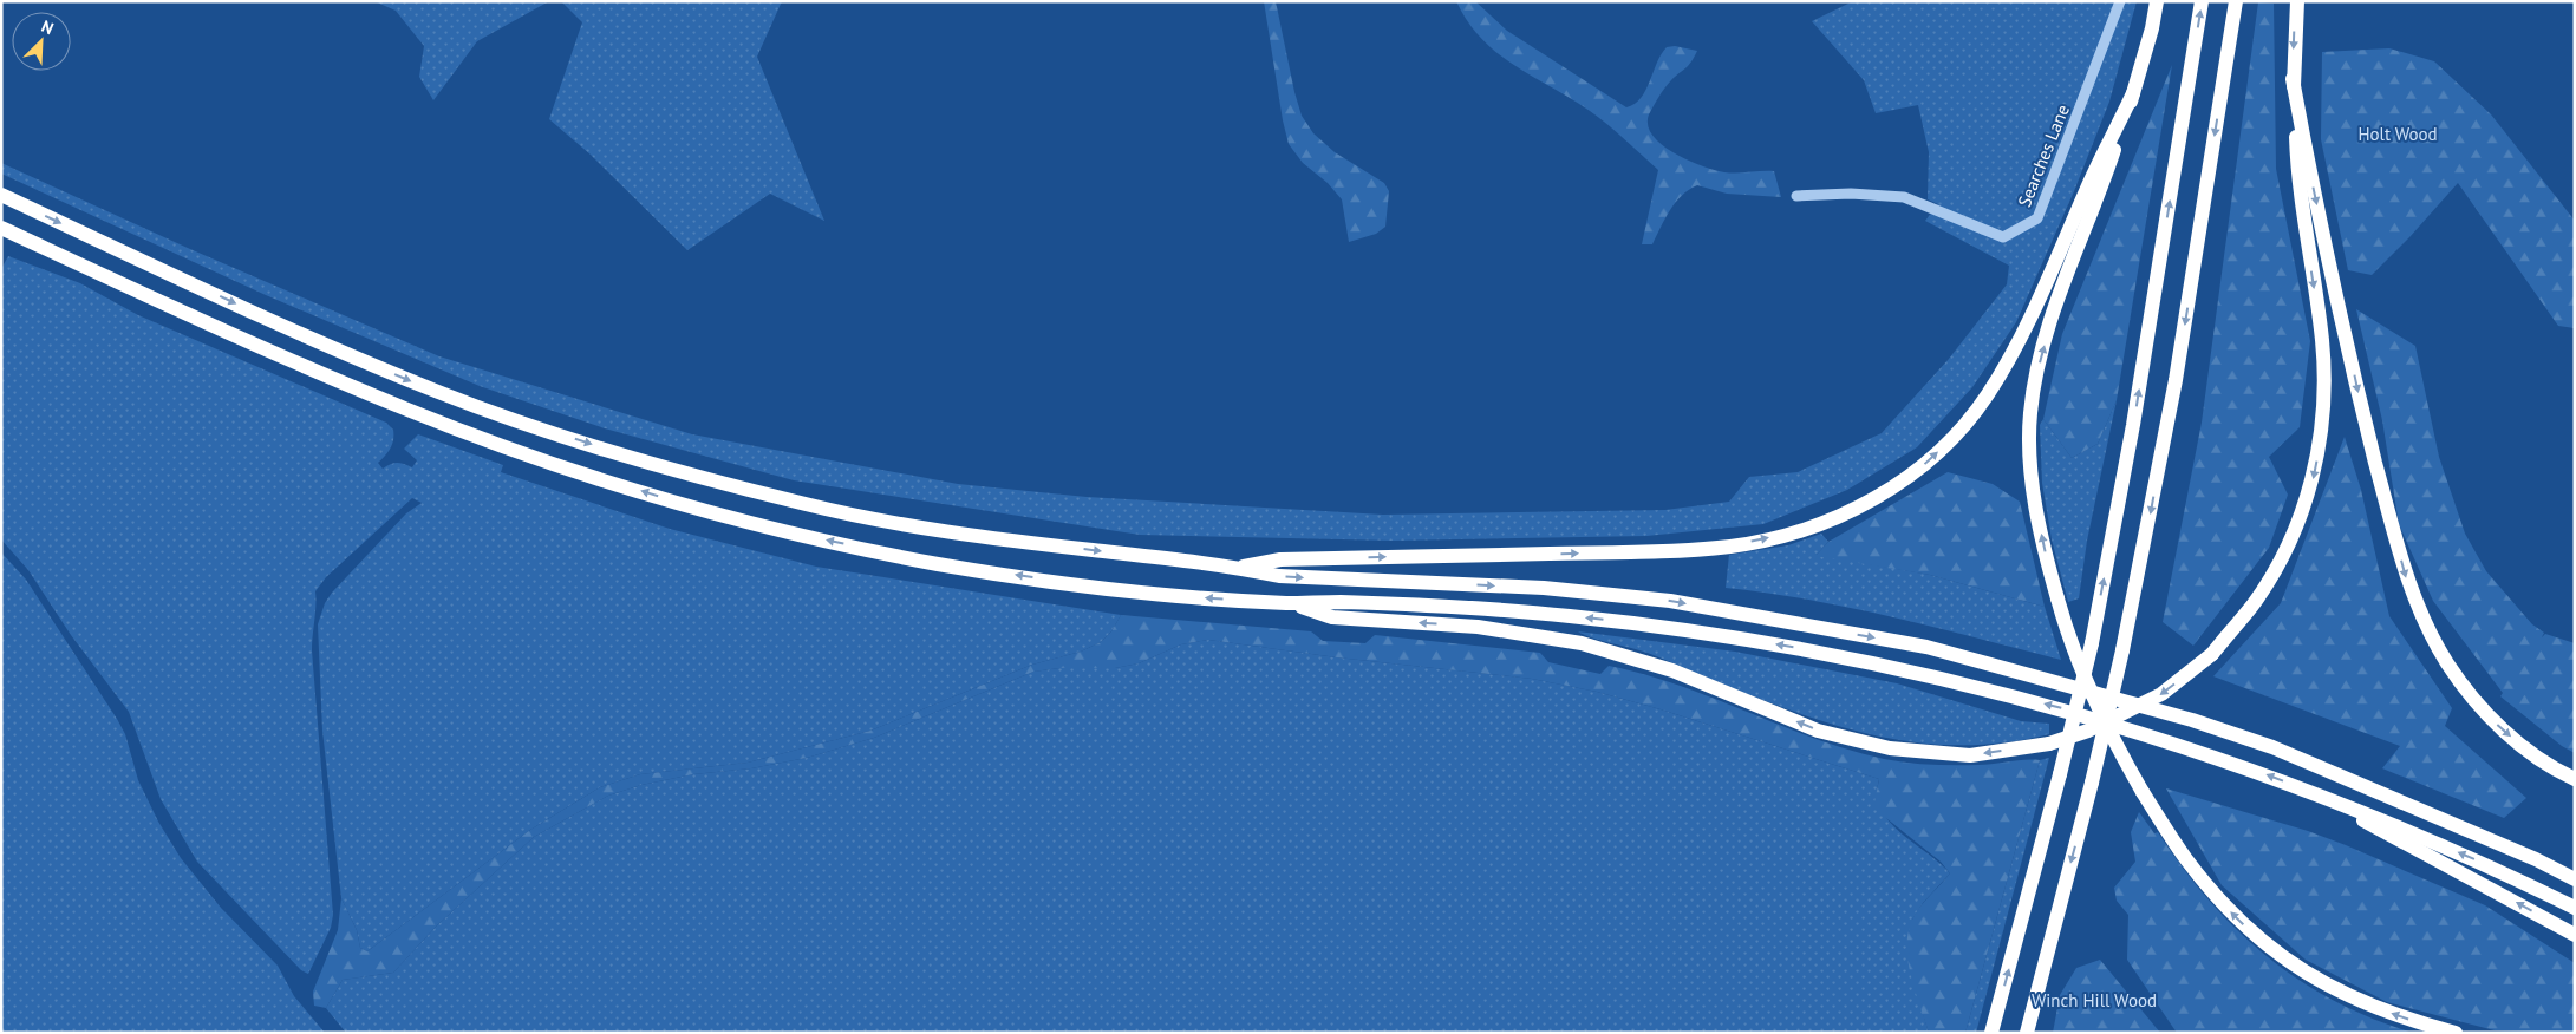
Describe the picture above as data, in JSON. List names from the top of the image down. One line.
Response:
{"streets":{"street":["Searches Lane"]},"parks":["Holt Wood","Winch Hill Wood"],"north":"top right"}
